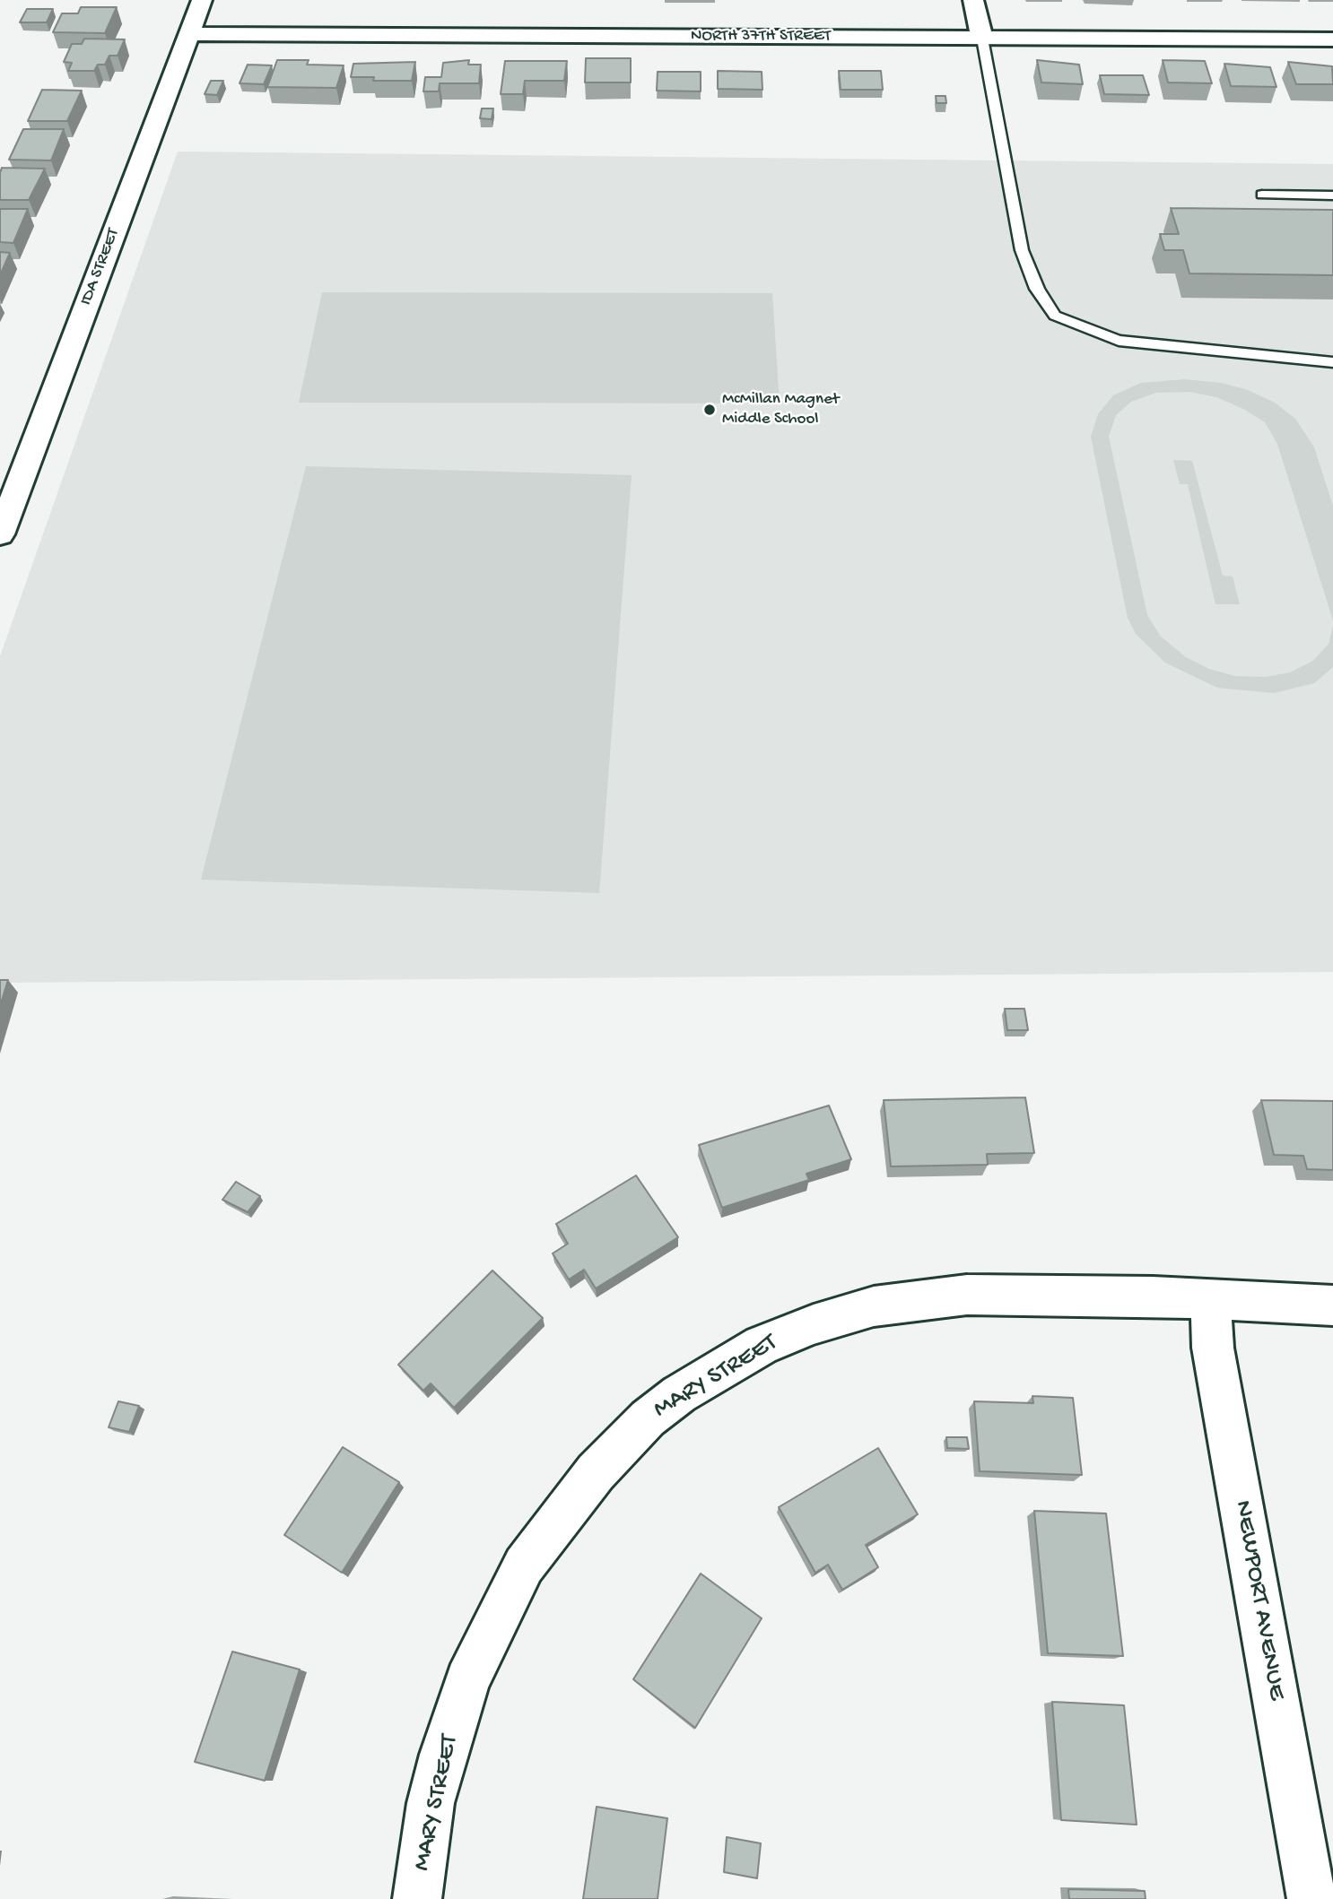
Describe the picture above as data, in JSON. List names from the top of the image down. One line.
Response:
{"streets":{"street":["NORTH 37TH STREET","IDA STREET","MARY STREET","NEWPORT AVENUE"]},"crossings":[["NORTH 37TH STREET","IDA STREET"],["MARY STREET","NEWPORT AVENUE"]],"places":["McMillan Magnet Middle School"]}
